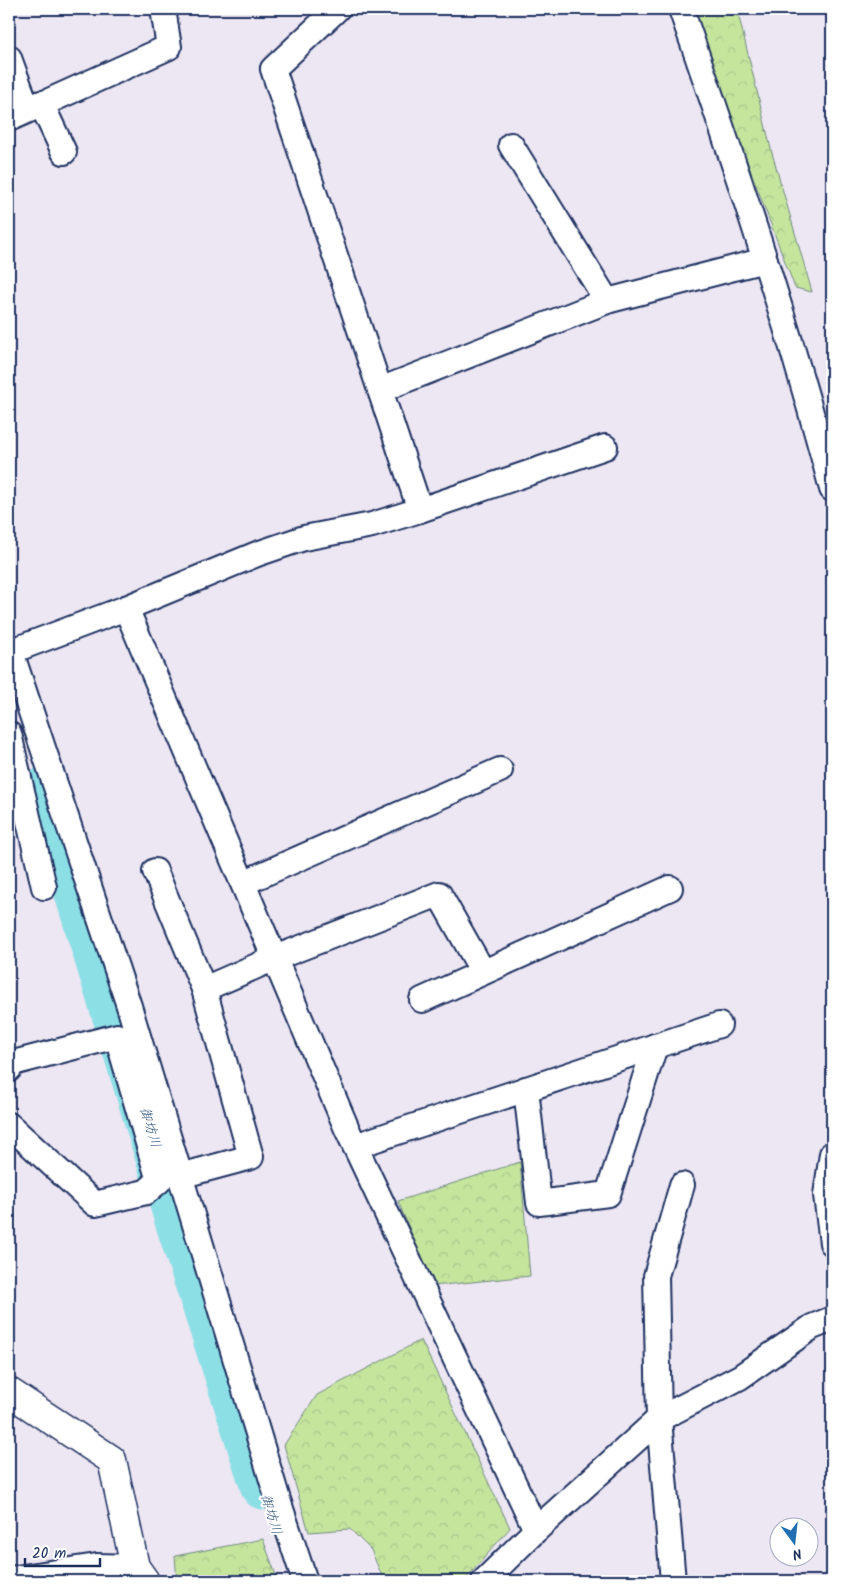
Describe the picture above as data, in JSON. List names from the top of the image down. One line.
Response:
{"water":["御坊川"],"scale_bar":"20 m","north":"bottom"}
